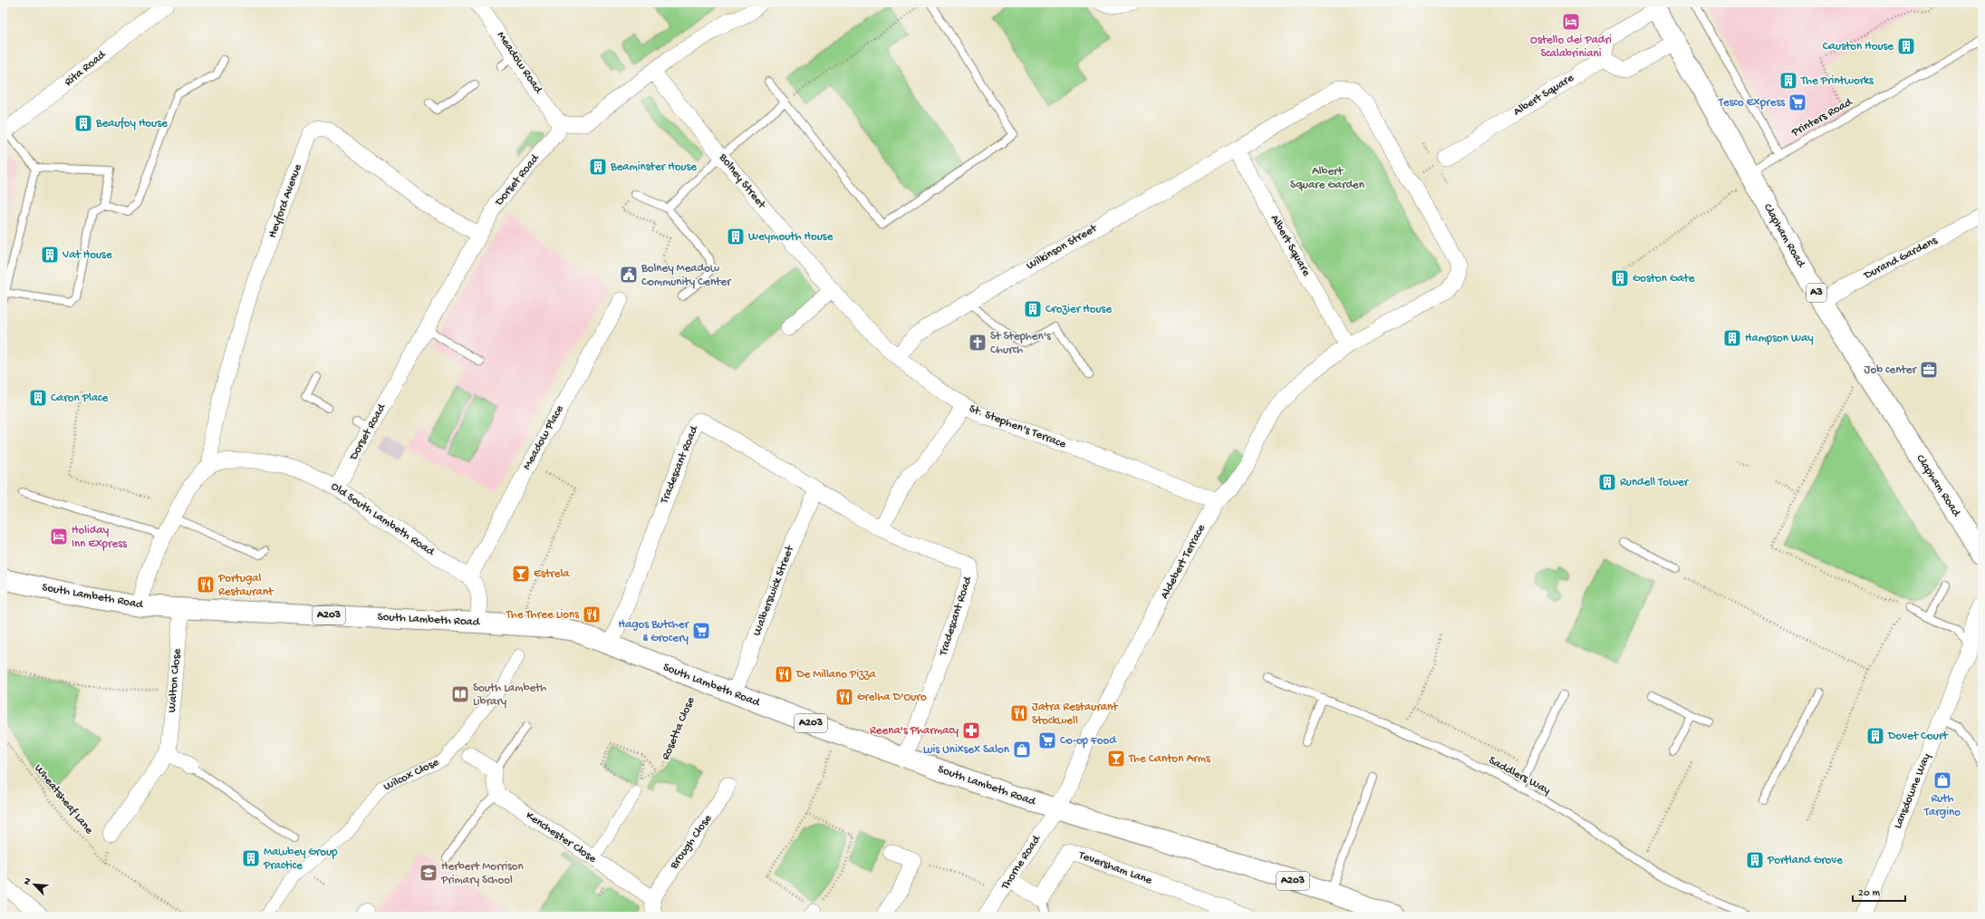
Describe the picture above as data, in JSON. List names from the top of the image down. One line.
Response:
{"streets":{"highway":["Clapham Road","A3","South Lambeth Road","A203"],"street":["Meadow Road","Rita Road","Albert Square","Dorset Road","Bolney Street","Heyford Avenue","Wilkinson Street","Durand Gardens","St. Stephen's Terrace","Meadow Place","Tradescant Road","Old South Lambeth Road","Aldebert Terrace","Walberswick Street","Walton Close","Wilcox Close","Lansdowne Way","Kenchester Close","Brough Close","Thorne Road","Teversham Lane"],"lane":["Printers Road","Saddlers Way"],"path":["Rosetta Close","Wheatsheaf Lane"]},"crossings":[["Meadow Road","Dorset Road"],["Albert Square","Wilkinson Street"],["Albert Square","Aldebert Terrace"],["Printers Road","Clapham Road"],["Dorset Road","Heyford Avenue"],["Dorset Road","Old South Lambeth Road"],["Bolney Street","St. Stephen's Terrace"],["Heyford Avenue","Old South Lambeth Road"],["Clapham Road","Durand Gardens"],["Wilkinson Street","St. Stephen's Terrace"],["St. Stephen's Terrace","Aldebert Terrace"],["Meadow Place","Old South Lambeth Road"],["Tradescant Road","Walberswick Street"],["Tradescant Road","South Lambeth Road"],["Old South Lambeth Road","South Lambeth Road"],["Aldebert Terrace","South Lambeth Road"],["Aldebert Terrace","Thorne Road"],["Walberswick Street","South Lambeth Road"],["South Lambeth Road","Walton Close"],["South Lambeth Road","Rosetta Close"],["South Lambeth Road","Thorne Road"],["Kenchester Close","Brough Close"]],"parks":["Albert Square Garden"],"places":{"hotel":["Ostello dei Padri Scalabriniani","Holiday Inn Express"],"building":["Causton House","The Printworks","Beaufoy House","Beaminster House","Weymouth House","Vat House","Goston Gate","Crozier House","Hampson Way","Caron Place","Rundell Tower","Dovet Court","Mawbey Group Practice","Portland Grove"],"supermarket":["Tesco Express","Hagos Butcher & Grocery","Co-op Food"],"public building":["Bolney Meadow Community Center"],"church":["St Stephen's Church"],"office":["Job center"],"bar":["Estrela","The Canton Arms"],"restaurant":["Portugal Restaurant","The Three Lions","De Millano Pizza","Grelha D'Ouro","Jatra Restaurant Stockwell"],"library":["South Lambeth Library"],"pharmacy":["Reena's Pharmacy"],"shop":["Luis Unixsex Salon","Ruth Targino"],"school or university":["Herbert Morrison Primary School"]},"scale_bar":"20 m","north":"top left"}
